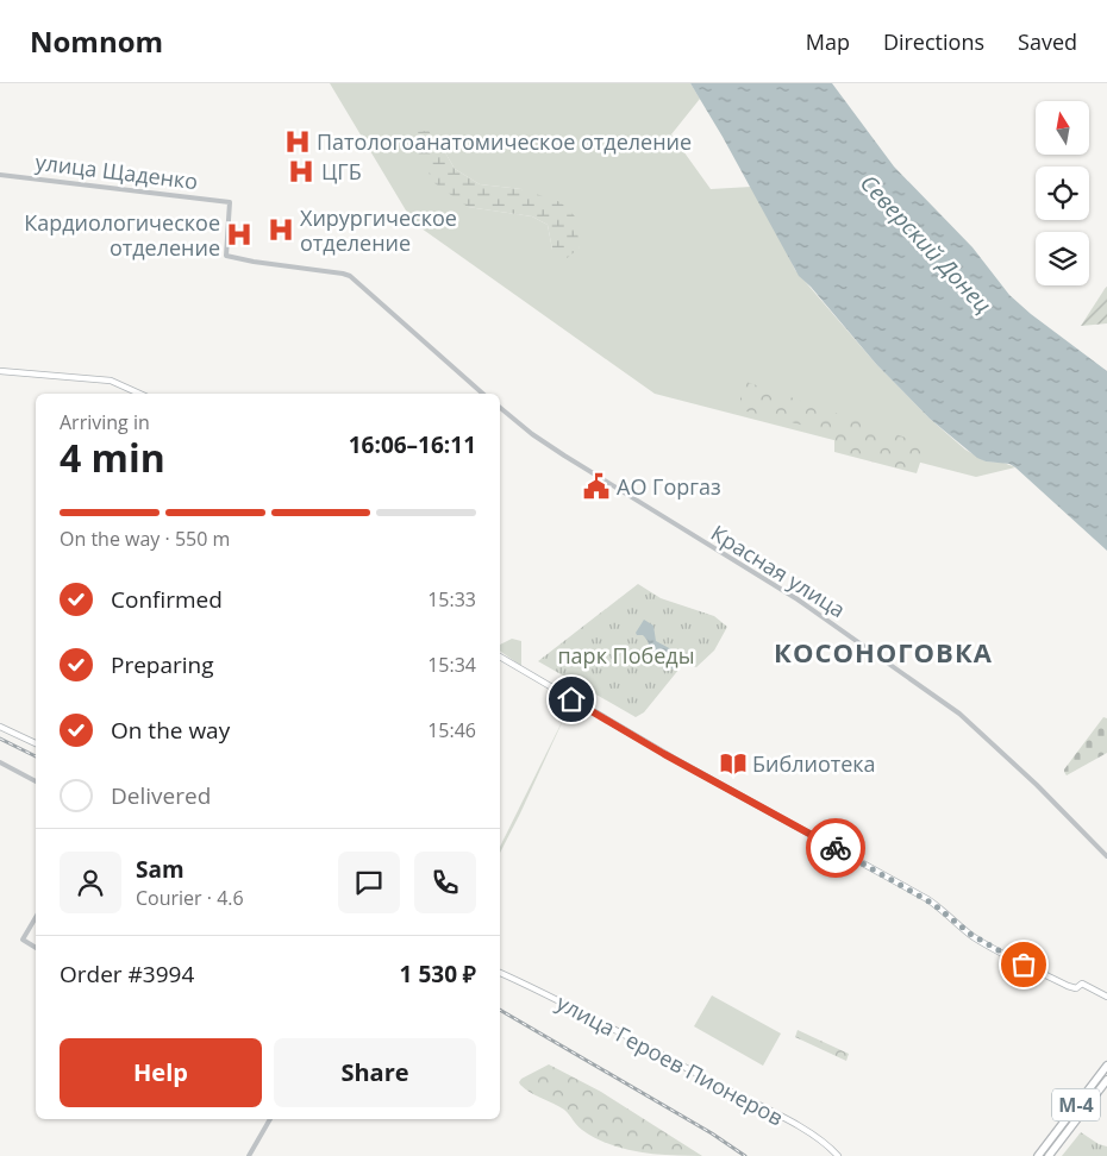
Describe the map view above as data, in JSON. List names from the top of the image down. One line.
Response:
{"streets":{"highway":["М-4"],"main road":["улица Героев Пионеров"],"street":["улица Щаденко","Красная улица"]},"districts":["КОСОНОГОВКА"],"water":["Северский Донец"],"parks":["парк Победы"],"places":{"hospital":["Патологоанатомическое отделение","ЦГБ","Хирургическое отделение","Кардиологическое отделение"],"public building":["АО Горгаз"],"library":["Библиотека"]},"north":"top","page":{"header":"Nomnom","nav":["Map","Directions","Saved"],"heading":["4 min","Arriving in","16:06–16:11"],"panel":["Sam","Courier · 4.6","Order #3994","1 530 ₽"],"bar":"On the way · 550 m","list":[["Confirmed","15:33"],["Preparing","15:34"],["On the way","15:46"],"Delivered"],"buttons":["Help","Share"]}}
